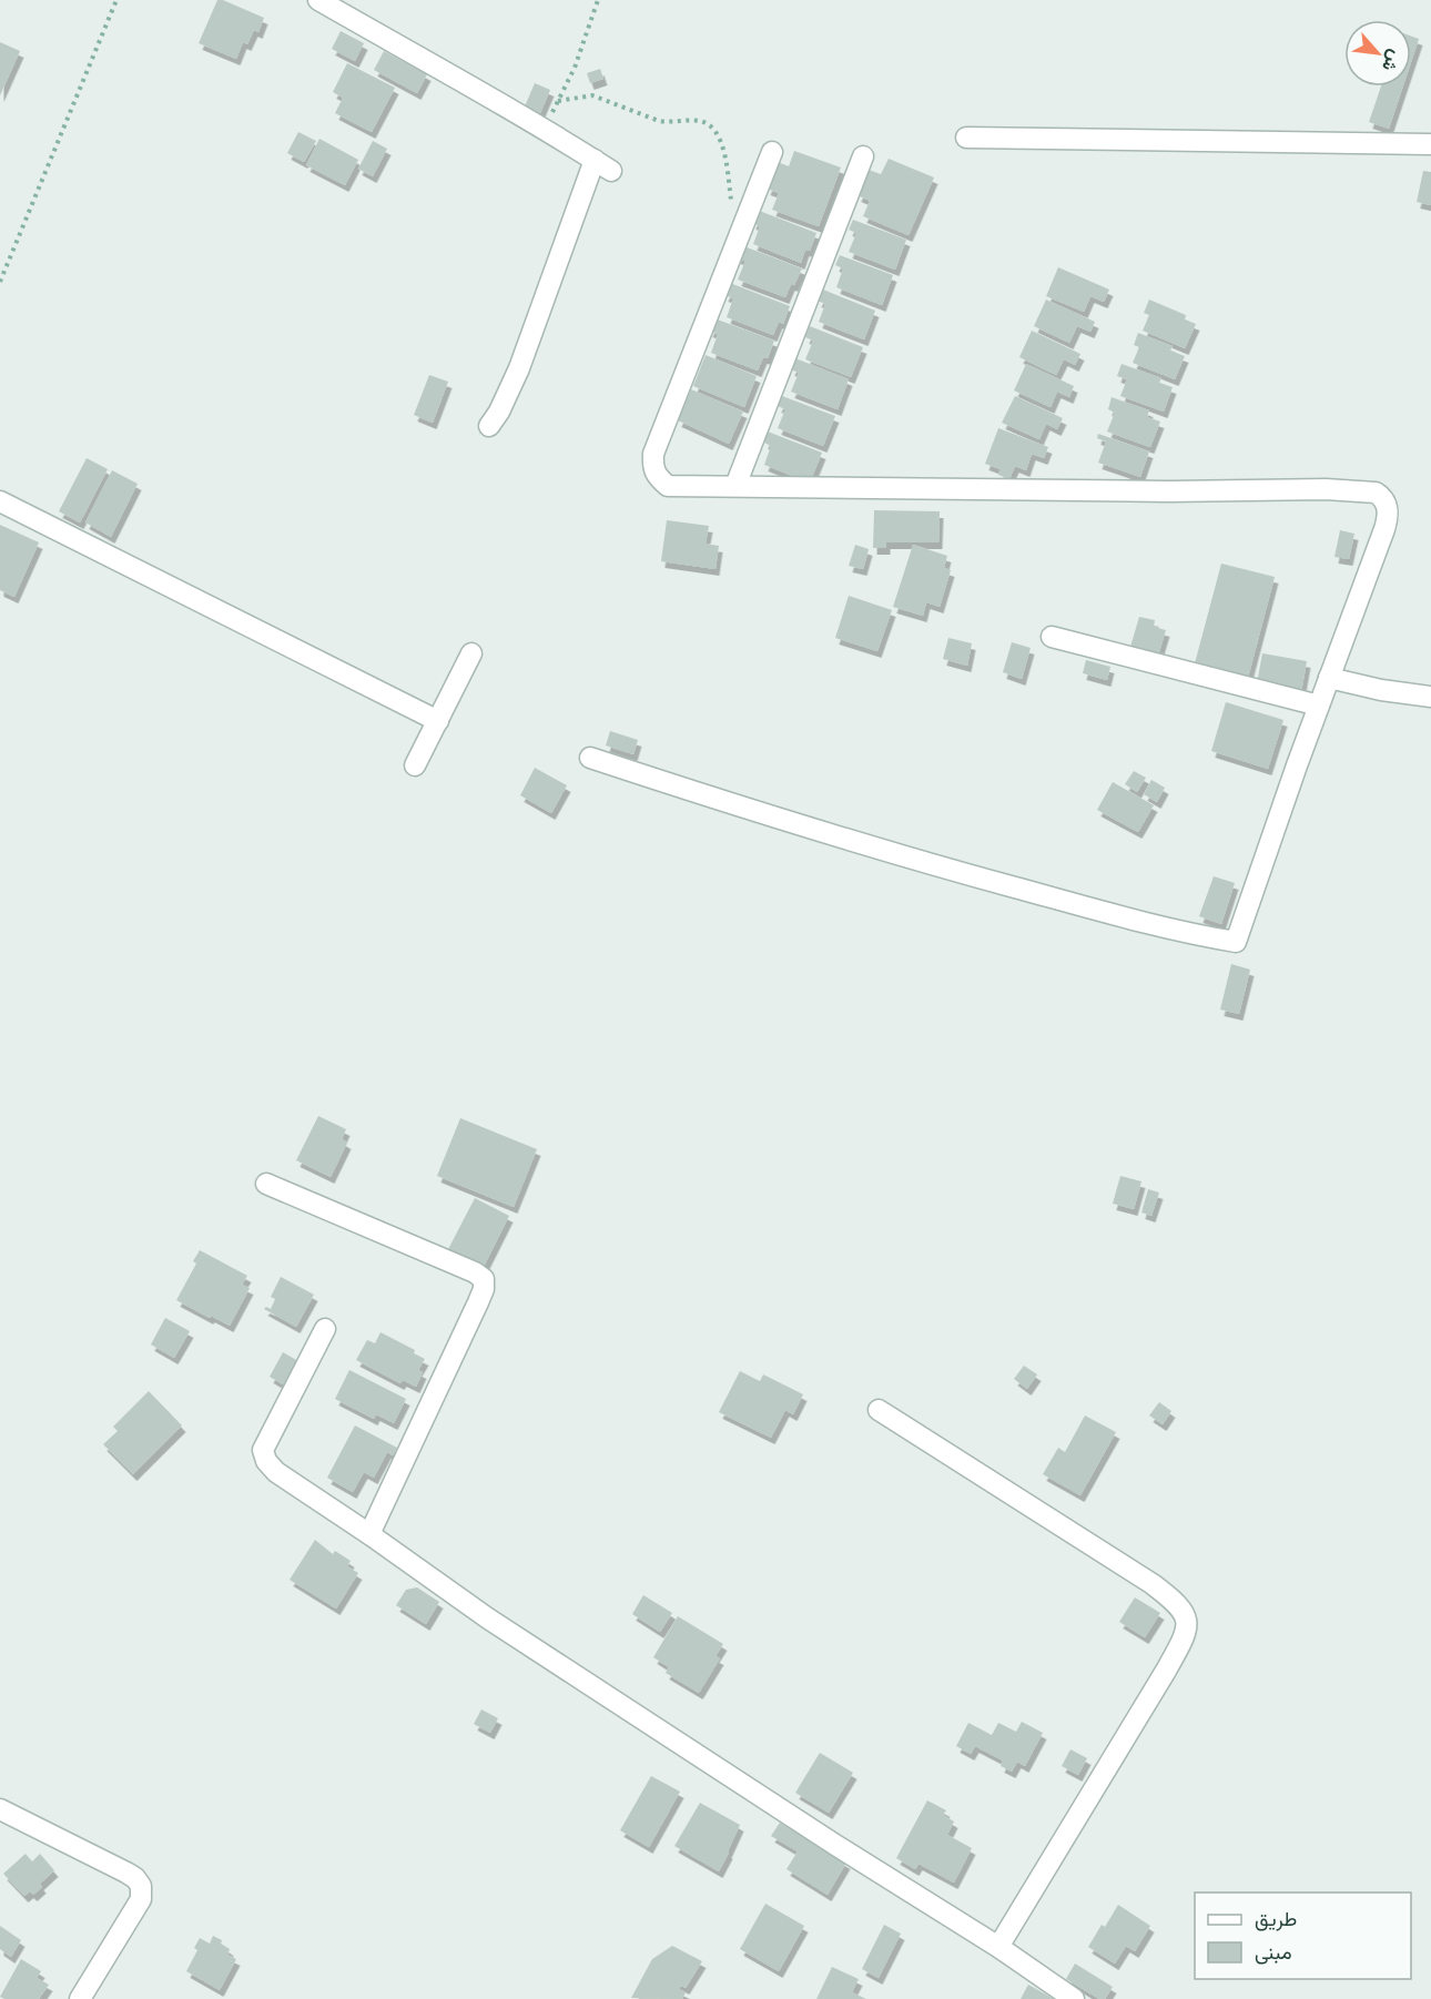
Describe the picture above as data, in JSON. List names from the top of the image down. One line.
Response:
{"legend":["طريق","مبنى"],"north":"bottom right"}
